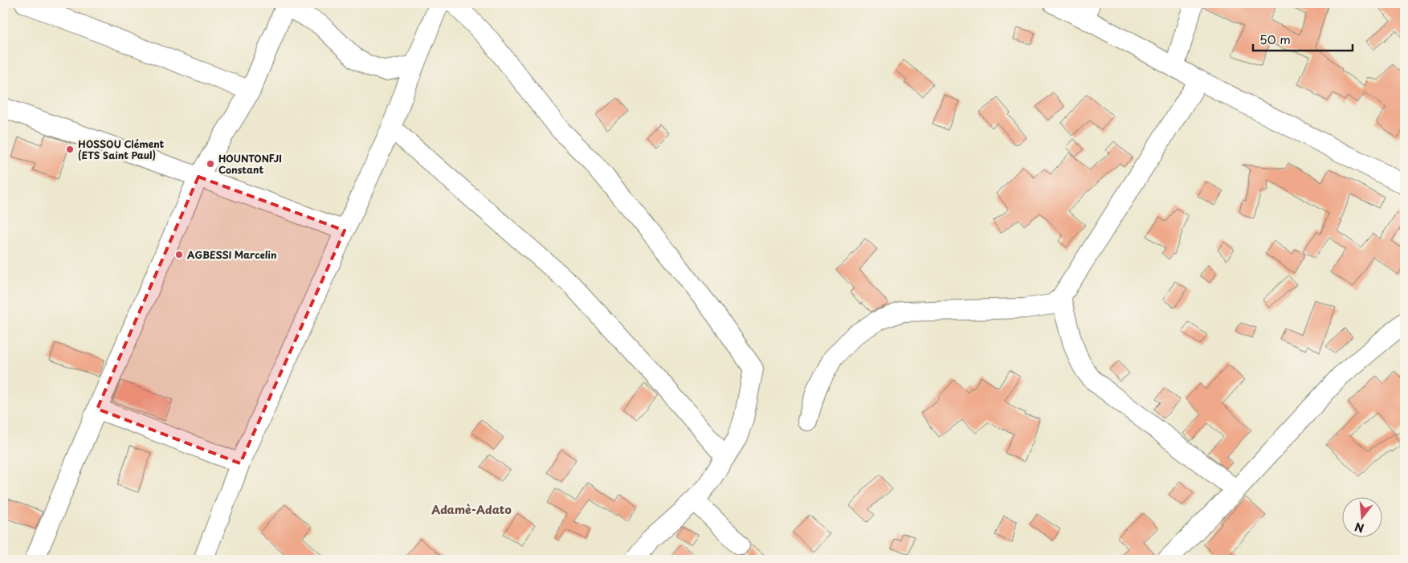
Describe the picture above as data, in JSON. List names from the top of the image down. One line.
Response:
{"districts":["Adamè-Adato"],"places":["HOSSOU Clément (ETS Saint Paul)","HOUNTONFJI Constant","AGBESSI Marcelin"],"scale_bar":"50 m","north":"bottom"}
